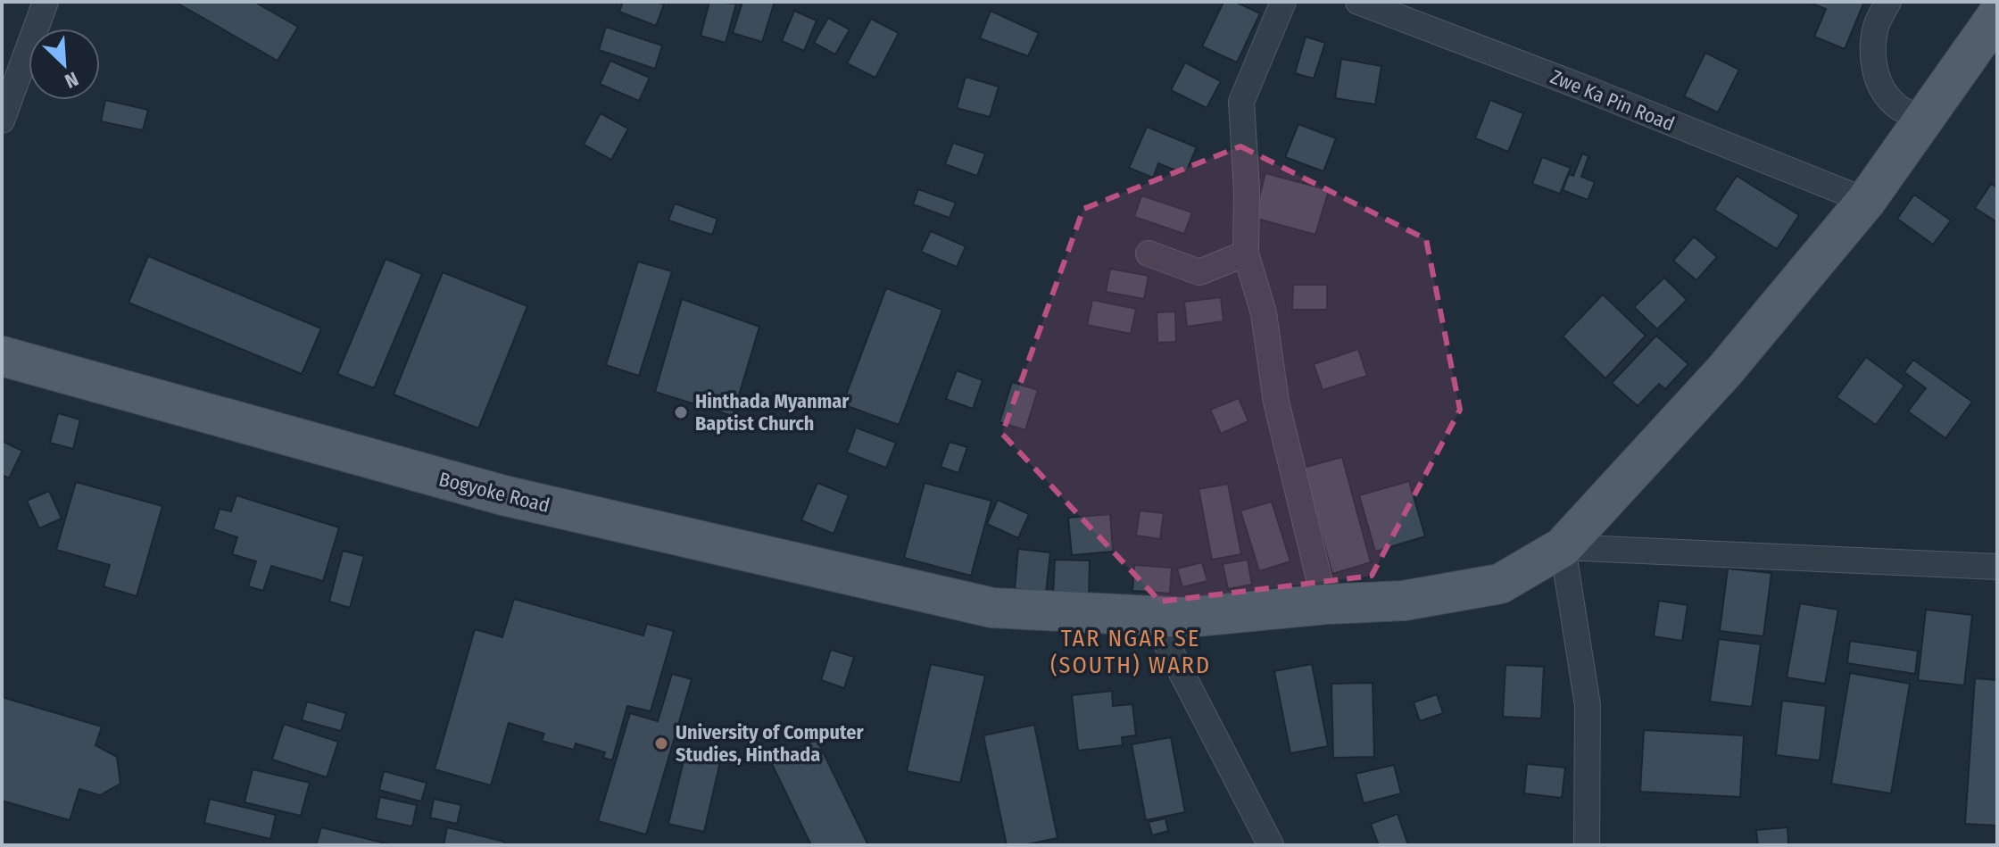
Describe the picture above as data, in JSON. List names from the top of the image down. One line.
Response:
{"streets":{"main road":["Bogyoke Road"],"street":["Zwe Ka Pin Road"]},"crossings":[["Zwe Ka Pin Road","Bogyoke Road"]],"districts":["TAR NGAR SE (SOUTH) WARD"],"places":["Hinthada Myanmar Baptist Church","University of Computer Studies, Hinthada"],"north":"bottom right"}
